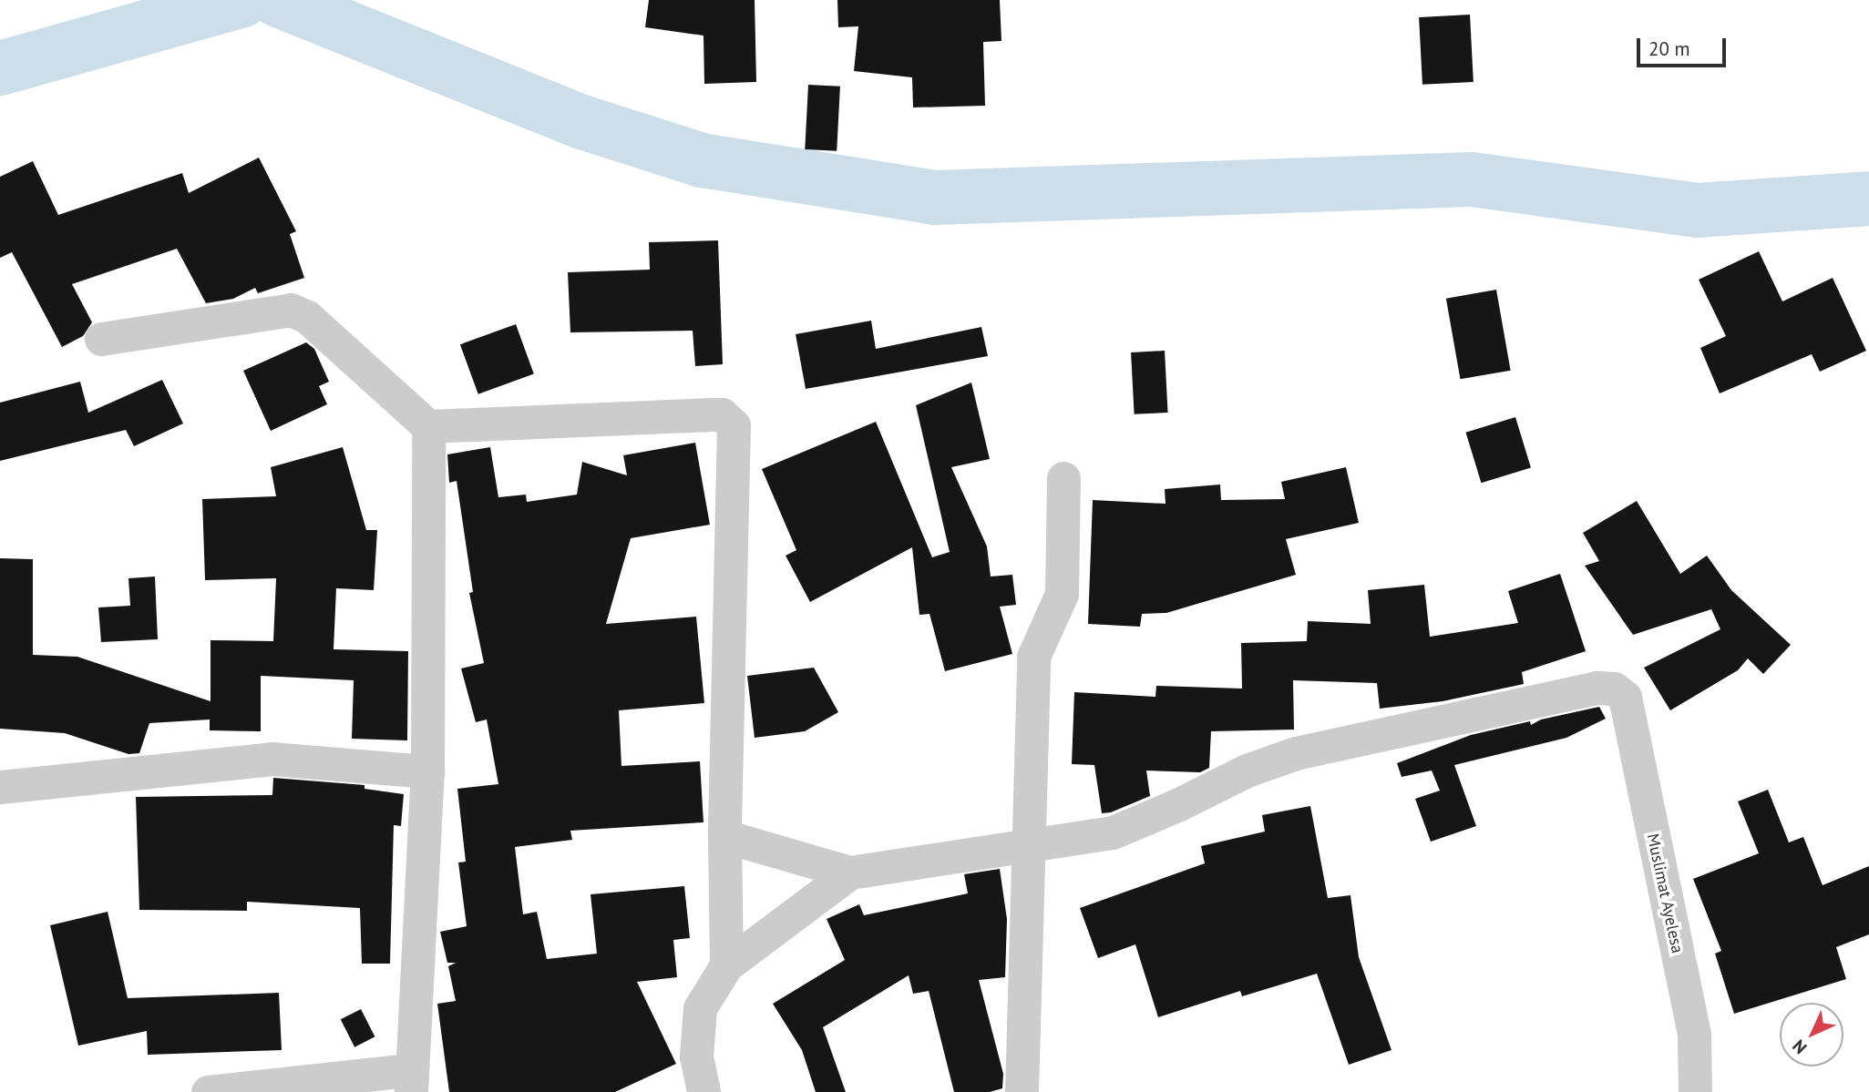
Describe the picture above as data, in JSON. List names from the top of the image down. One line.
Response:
{"streets":{"street":["Muslimat Ayelesa"]},"scale_bar":"20 m","north":"bottom left"}
